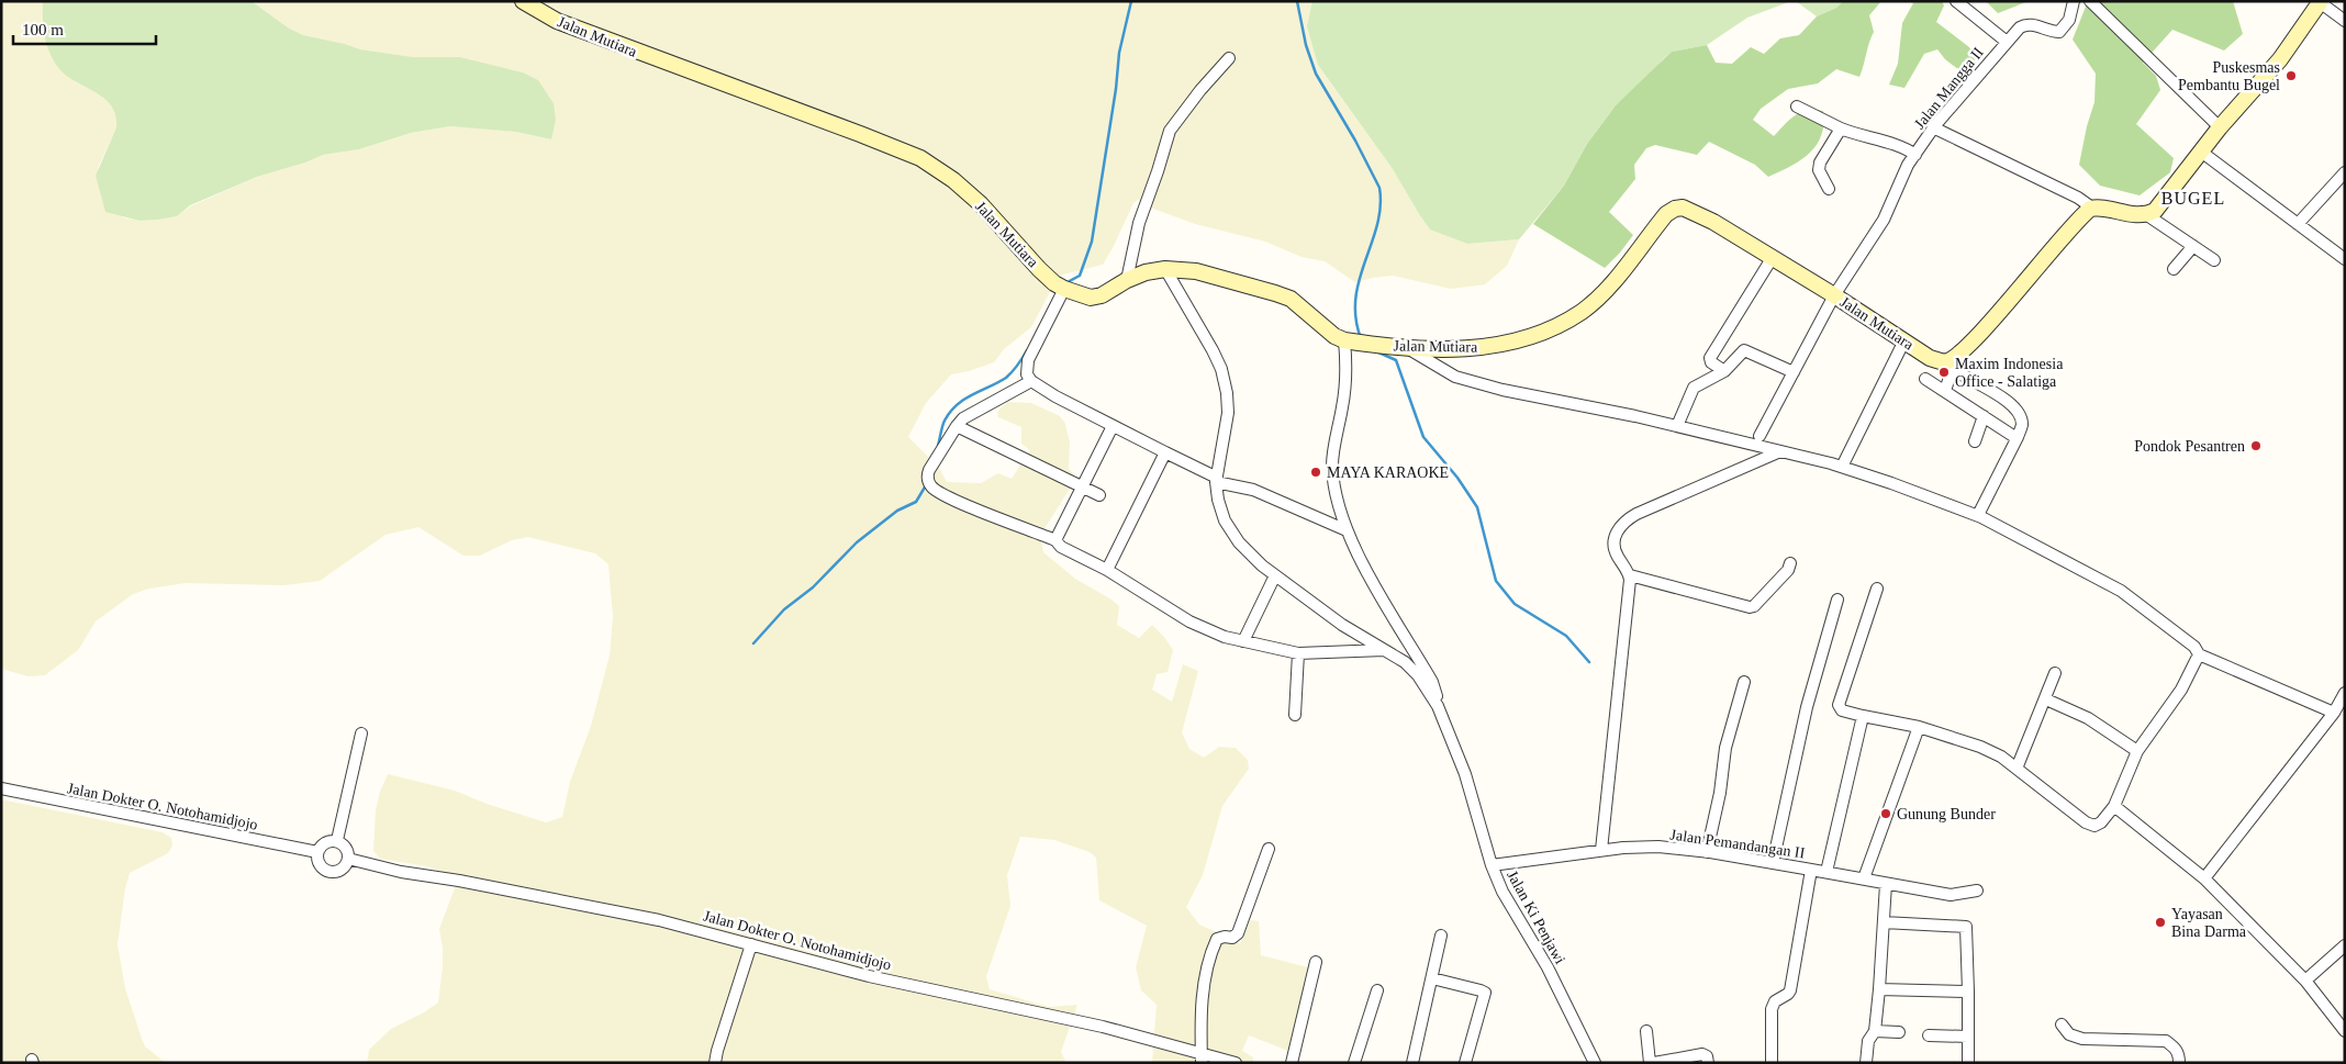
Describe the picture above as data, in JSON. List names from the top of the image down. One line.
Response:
{"streets":{"street":["Jalan Mutiara","Jalan Mangga II","Jalan Dokter O. Notohamidjojo","Jalan Pemandangan II","Jalan Ki Penjawi"]},"crossings":[["Jalan Mutiara","Jalan Mangga II"],["Jalan Pemandangan II","Jalan Ki Penjawi"]],"districts":["BUGEL"],"places":["Puskesmas Pembantu Bugel","Maxim Indonesia Office - Salatiga","Pondok Pesantren","MAYA KARAOKE","Gunung Bunder","Yayasan Bina Darma"],"scale_bar":"100 m"}
